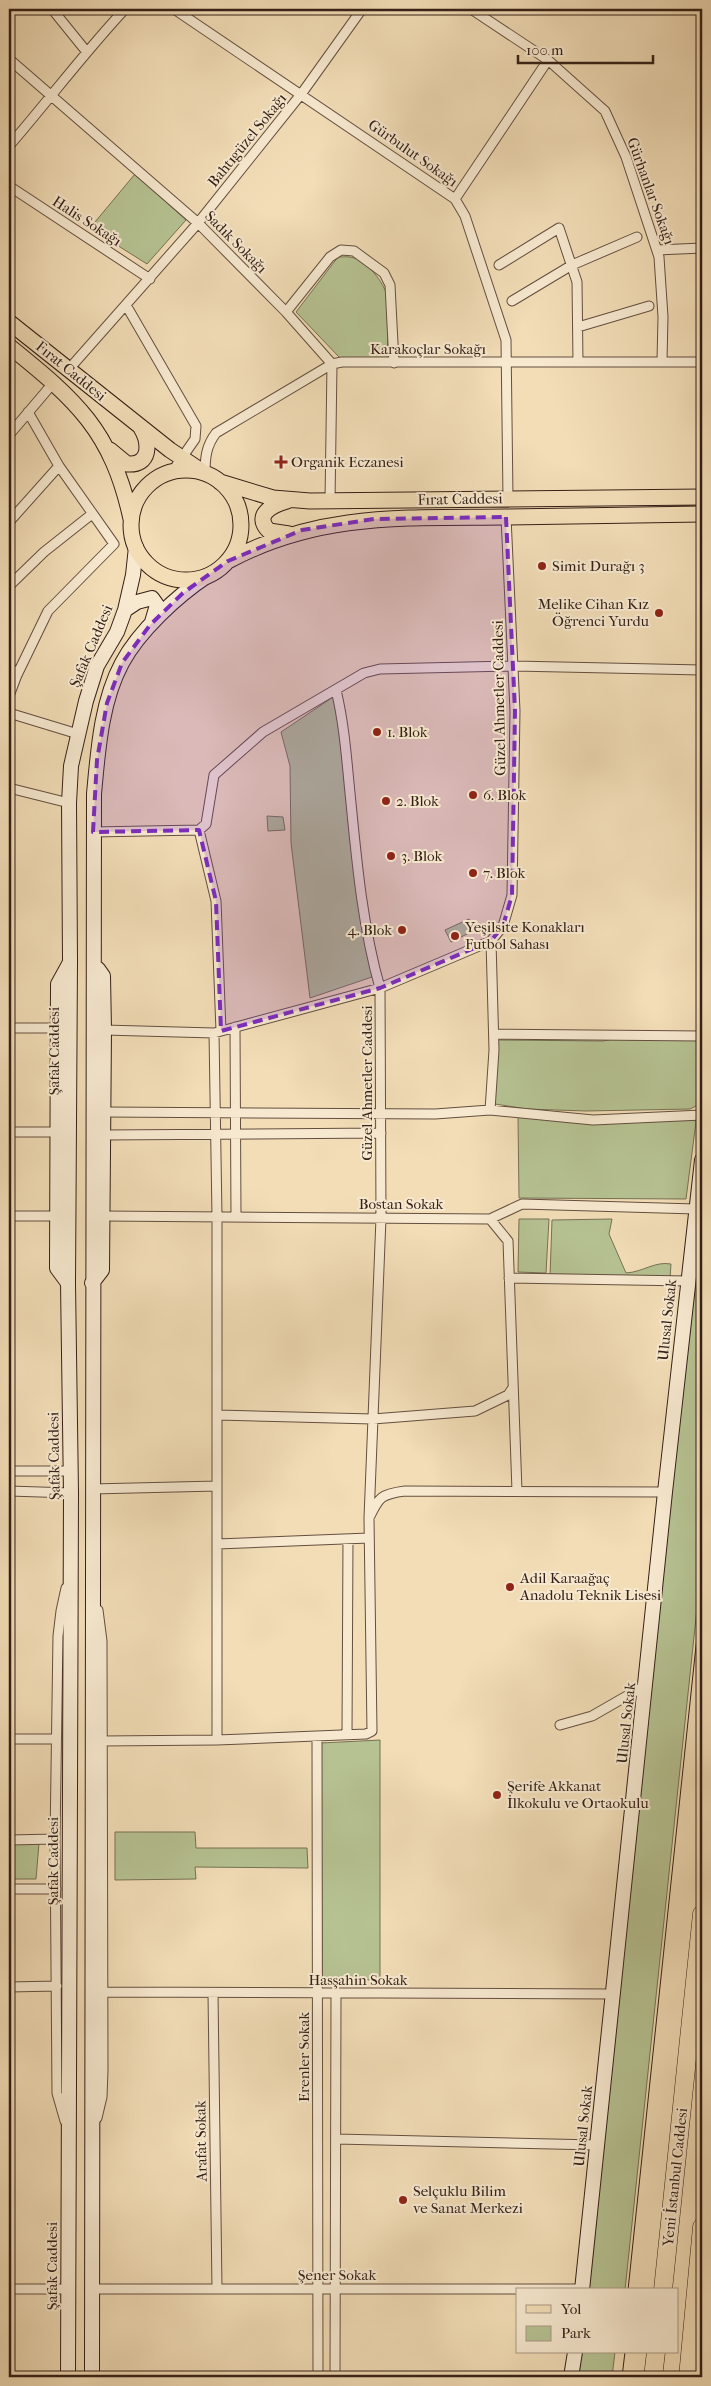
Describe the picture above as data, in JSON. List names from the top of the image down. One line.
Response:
{"streets":{"highway":["Yeni İstanbul Caddesi"],"main road":["Fırat Caddesi","Şafak Caddesi","Ulusal Sokak"],"street":["Bahtıgüzel Sokağı","Gürbulut Sokağı","Gürhanlar Sokağı","Halis Sokağı","Sadık Sokağı","Karakoçlar Sokağı","Güzel Ahmetler Caddesi","Bostan Sokak","Hasşahin Sokak","Erenler Sokak","Arafat Sokak","Şener Sokak"]},"crossings":[["Bahtıgüzel Sokağı","Gürbulut Sokağı"],["Bahtıgüzel Sokağı","Halis Sokağı"],["Bahtıgüzel Sokağı","Sadık Sokağı"],["Bahtıgüzel Sokağı","Fırat Caddesi"],["Gürbulut Sokağı","Karakoçlar Sokağı"],["Gürbulut Sokağı","Fırat Caddesi"],["Gürhanlar Sokağı","Karakoçlar Sokağı"],["Sadık Sokağı","Karakoçlar Sokağı"],["Karakoçlar Sokağı","Fırat Caddesi"],["Karakoçlar Sokağı","Şafak Caddesi"],["Fırat Caddesi","Şafak Caddesi"],["Fırat Caddesi","Güzel Ahmetler Caddesi"],["Güzel Ahmetler Caddesi","Bostan Sokak"],["Bostan Sokak","Ulusal Sokak"],["Ulusal Sokak","Hasşahin Sokak"],["Hasşahin Sokak","Erenler Sokak"],["Hasşahin Sokak","Arafat Sokak"],["Erenler Sokak","Şener Sokak"],["Arafat Sokak","Şener Sokak"]],"places":{"health":["Organik Eczanesi"],"other":["Simit Durağı 3","Melike Cihan Kız Öğrenci Yurdu","1. Blok","6. Blok","2. Blok","3. Blok","7. Blok","4. Blok","Yeşilsite Konakları Futbol Sahası","Adil Karaağaç Anadolu Teknik Lisesi","Şerife Akkanat İlkokulu ve Ortaokulu","Selçuklu Bilim ve Sanat Merkezi"]},"legend":["Yol","Park"],"scale_bar":"100 m"}
